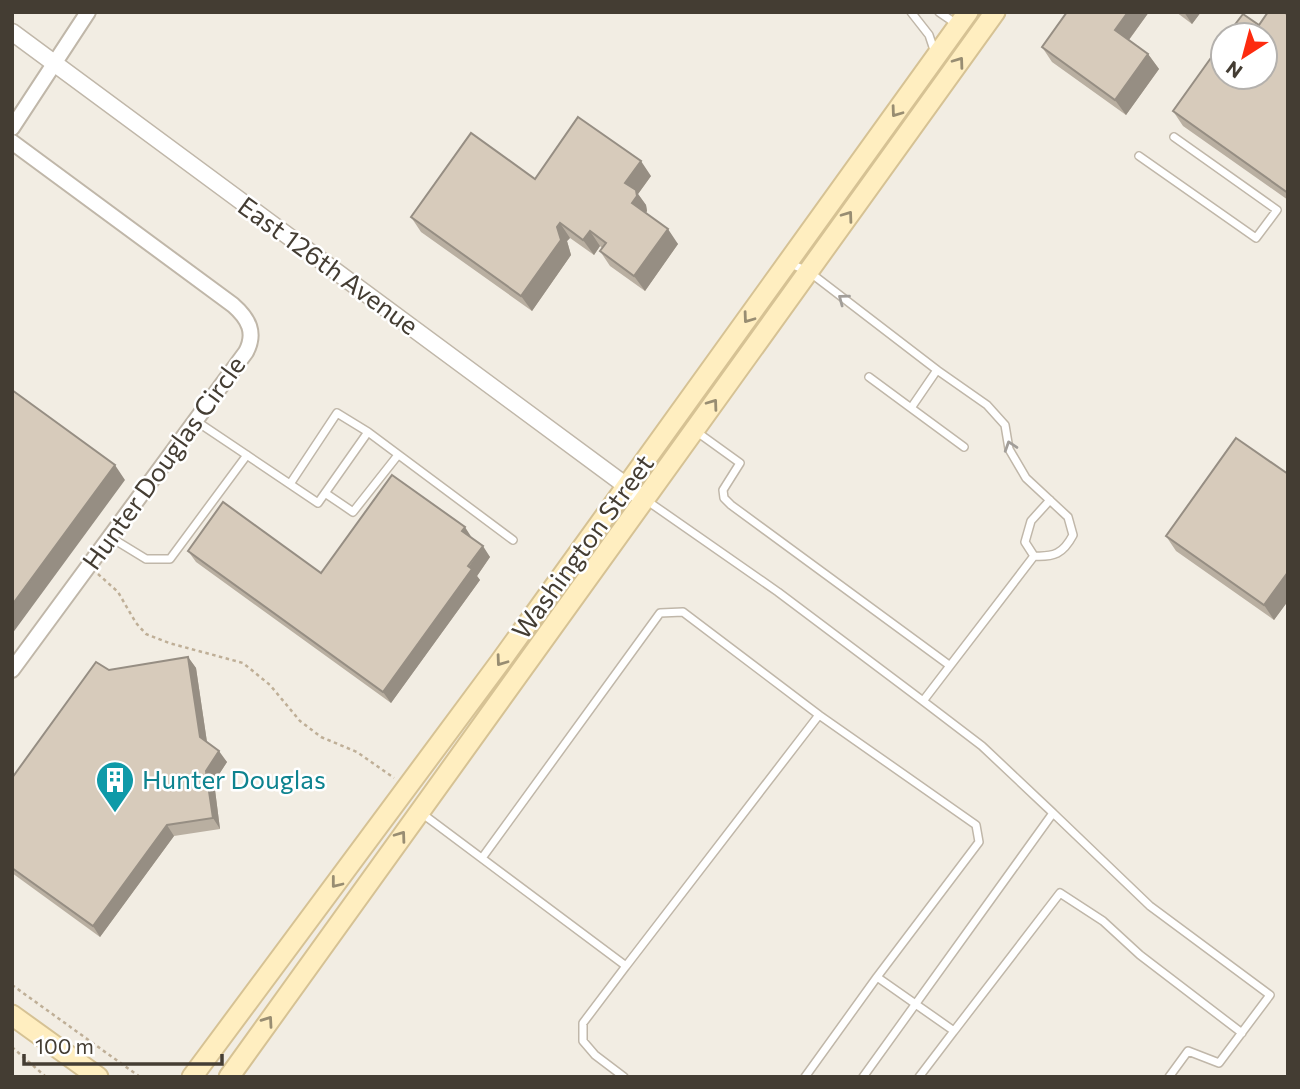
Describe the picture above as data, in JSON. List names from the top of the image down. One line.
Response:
{"streets":{"main road":["Washington Street"],"street":["East 126th Avenue","Hunter Douglas Circle"]},"crossings":[["East 126th Avenue","Washington Street"]],"places":{"building":["Hunter Douglas"]},"scale_bar":"100 m","north":"bottom left"}
